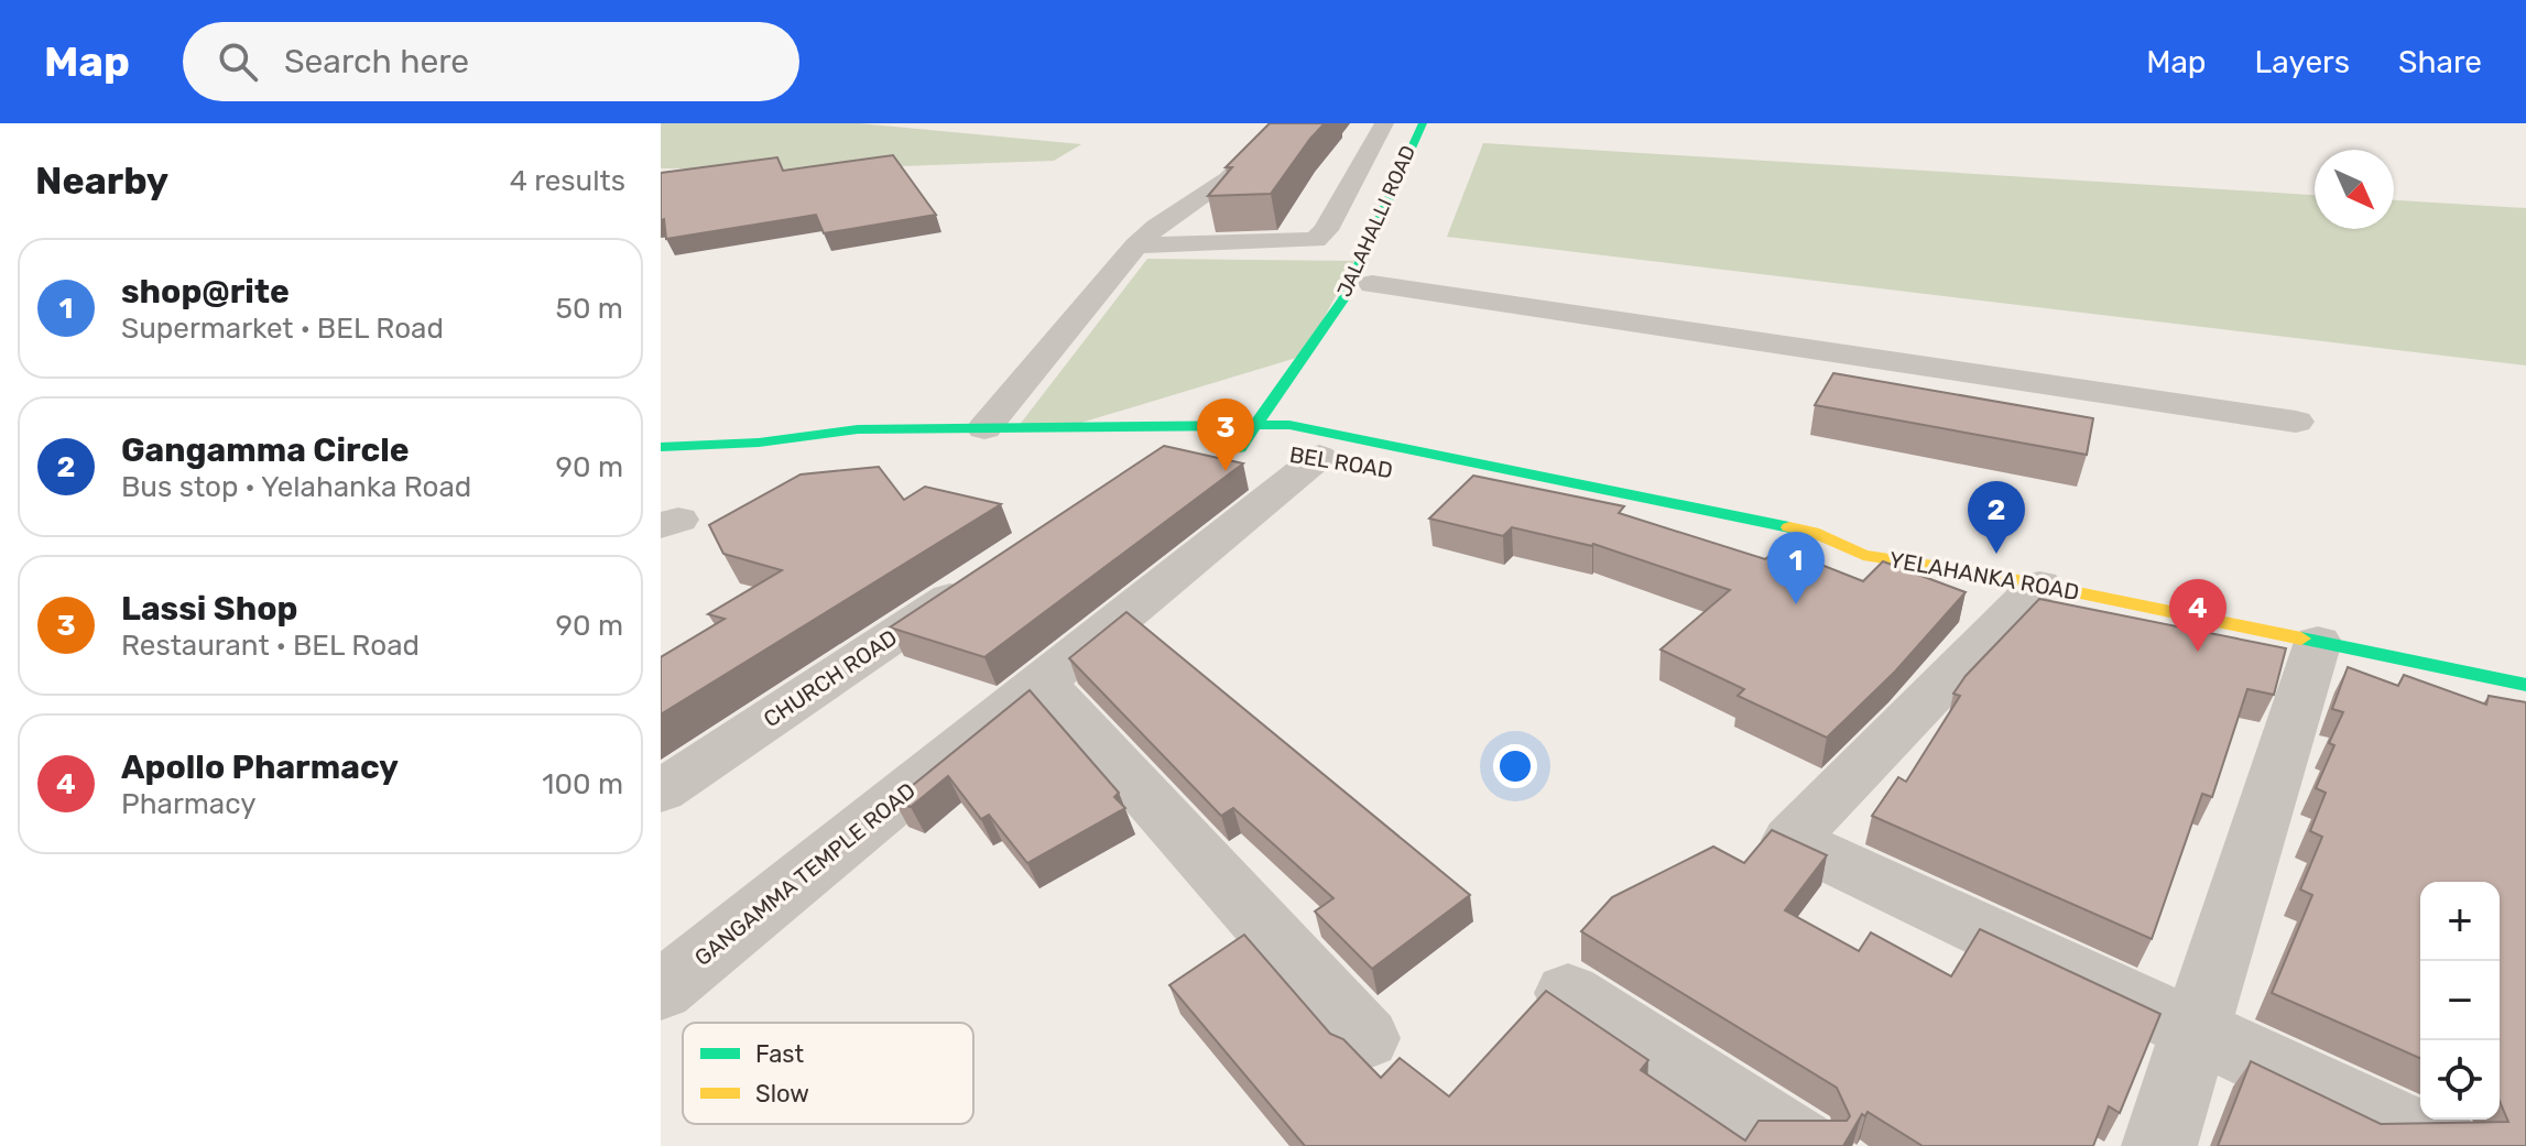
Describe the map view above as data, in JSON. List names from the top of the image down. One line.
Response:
{"streets":{"main road":["JALAHALLI ROAD","BEL ROAD","YELAHANKA ROAD"],"street":["CHURCH ROAD","GANGAMMA TEMPLE ROAD"]},"crossings":[["JALAHALLI ROAD","BEL ROAD"],["JALAHALLI ROAD","YELAHANKA ROAD"],["JALAHALLI ROAD","GANGAMMA TEMPLE ROAD"],["BEL ROAD","YELAHANKA ROAD"],["BEL ROAD","GANGAMMA TEMPLE ROAD"],["YELAHANKA ROAD","GANGAMMA TEMPLE ROAD"]],"legend":["Fast","Slow"],"north":"bottom right","page":{"header":"Map","search":"Search here","nav":["Map","Layers","Share"],"heading":["Nearby","4 results"],"list":[{"mark":"1","name":"shop@rite","note":"Supermarket · BEL Road","value":"50 m"},{"mark":"2","name":"Gangamma Circle","note":"Bus stop · Yelahanka Road","value":"90 m"},{"mark":"3","name":"Lassi Shop","note":"Restaurant · BEL Road","value":"90 m"},{"mark":"4","name":"Apollo Pharmacy","note":"Pharmacy","value":"100 m"}],"pins":["3","2","1","4"],"map_buttons":["+","−"]}}
